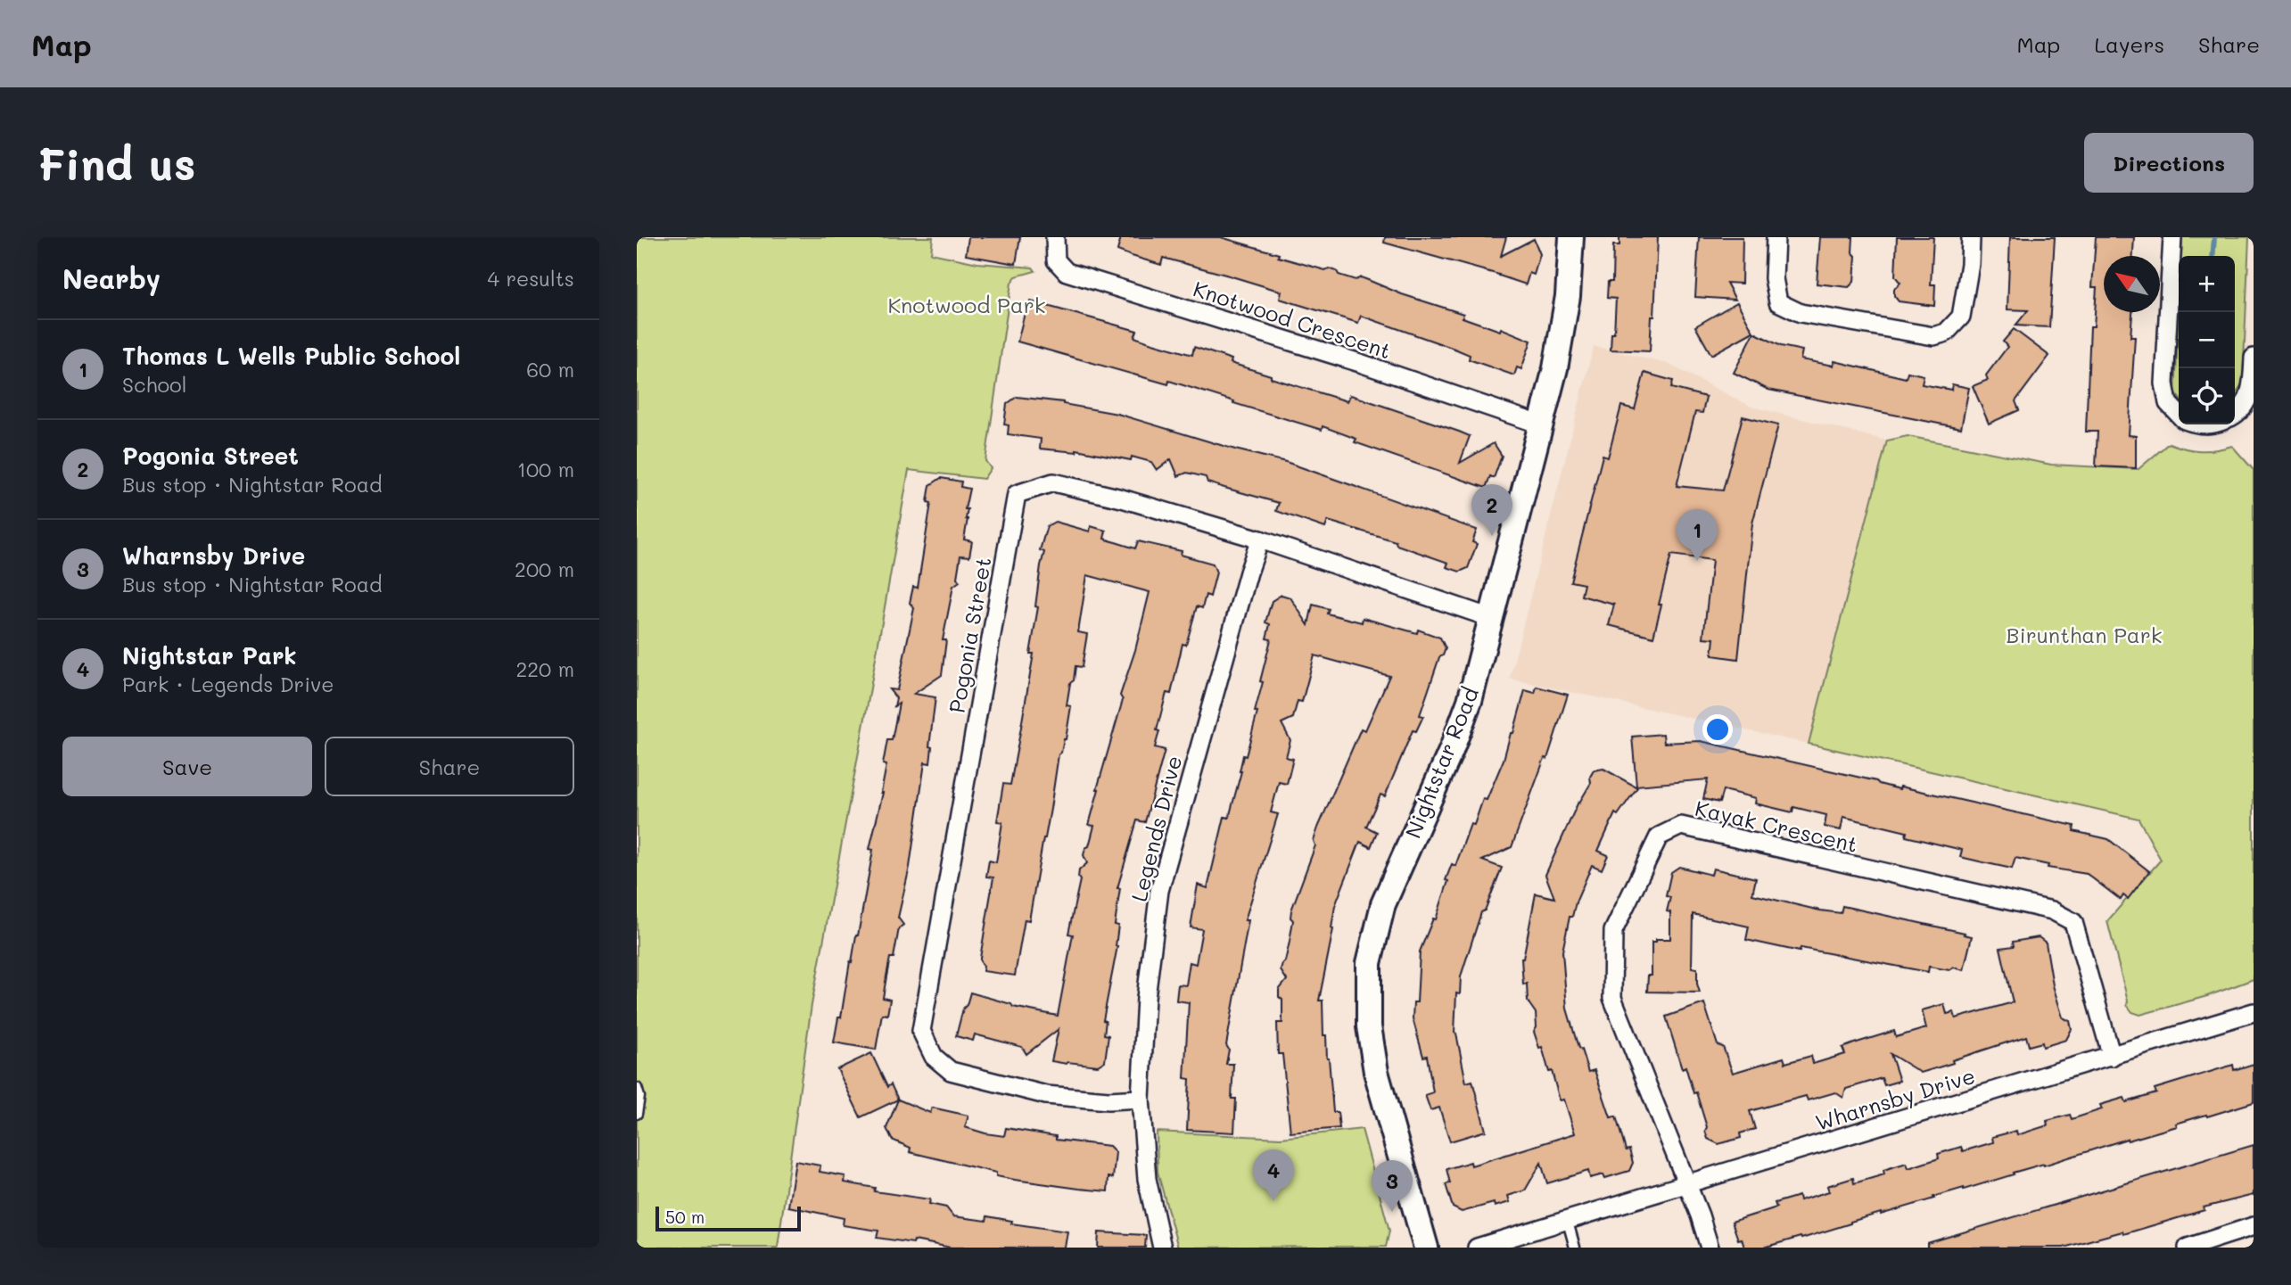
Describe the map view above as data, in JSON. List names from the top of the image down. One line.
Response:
{"streets":{"street":["Knotwood Crescent","Pogonia Street","Nightstar Road","Kayak Crescent","Legends Drive","Wharnsby Drive"]},"crossings":[["Knotwood Crescent","Nightstar Road"],["Pogonia Street","Nightstar Road"],["Pogonia Street","Legends Drive"],["Kayak Crescent","Wharnsby Drive"]],"parks":["Knotwood Park","Birunthan Park"],"scale_bar":"50 m","north":"top left","page":{"header":"Map","nav":["Map","Layers","Share"],"buttons":["Directions",["Save","Share"]],"title":"Find us","heading":["Nearby","4 results"],"map_buttons":["+","−"],"list":[{"mark":"1","name":"Thomas L Wells Public School","note":"School","value":"60 m"},{"mark":"2","name":"Pogonia Street","note":"Bus stop · Nightstar Road","value":"100 m"},{"mark":"3","name":"Wharnsby Drive","note":"Bus stop · Nightstar Road","value":"200 m"},{"mark":"4","name":"Nightstar Park","note":"Park · Legends Drive","value":"220 m"}],"pins":["2","1","4","3"],"scale":"50 m"}}
